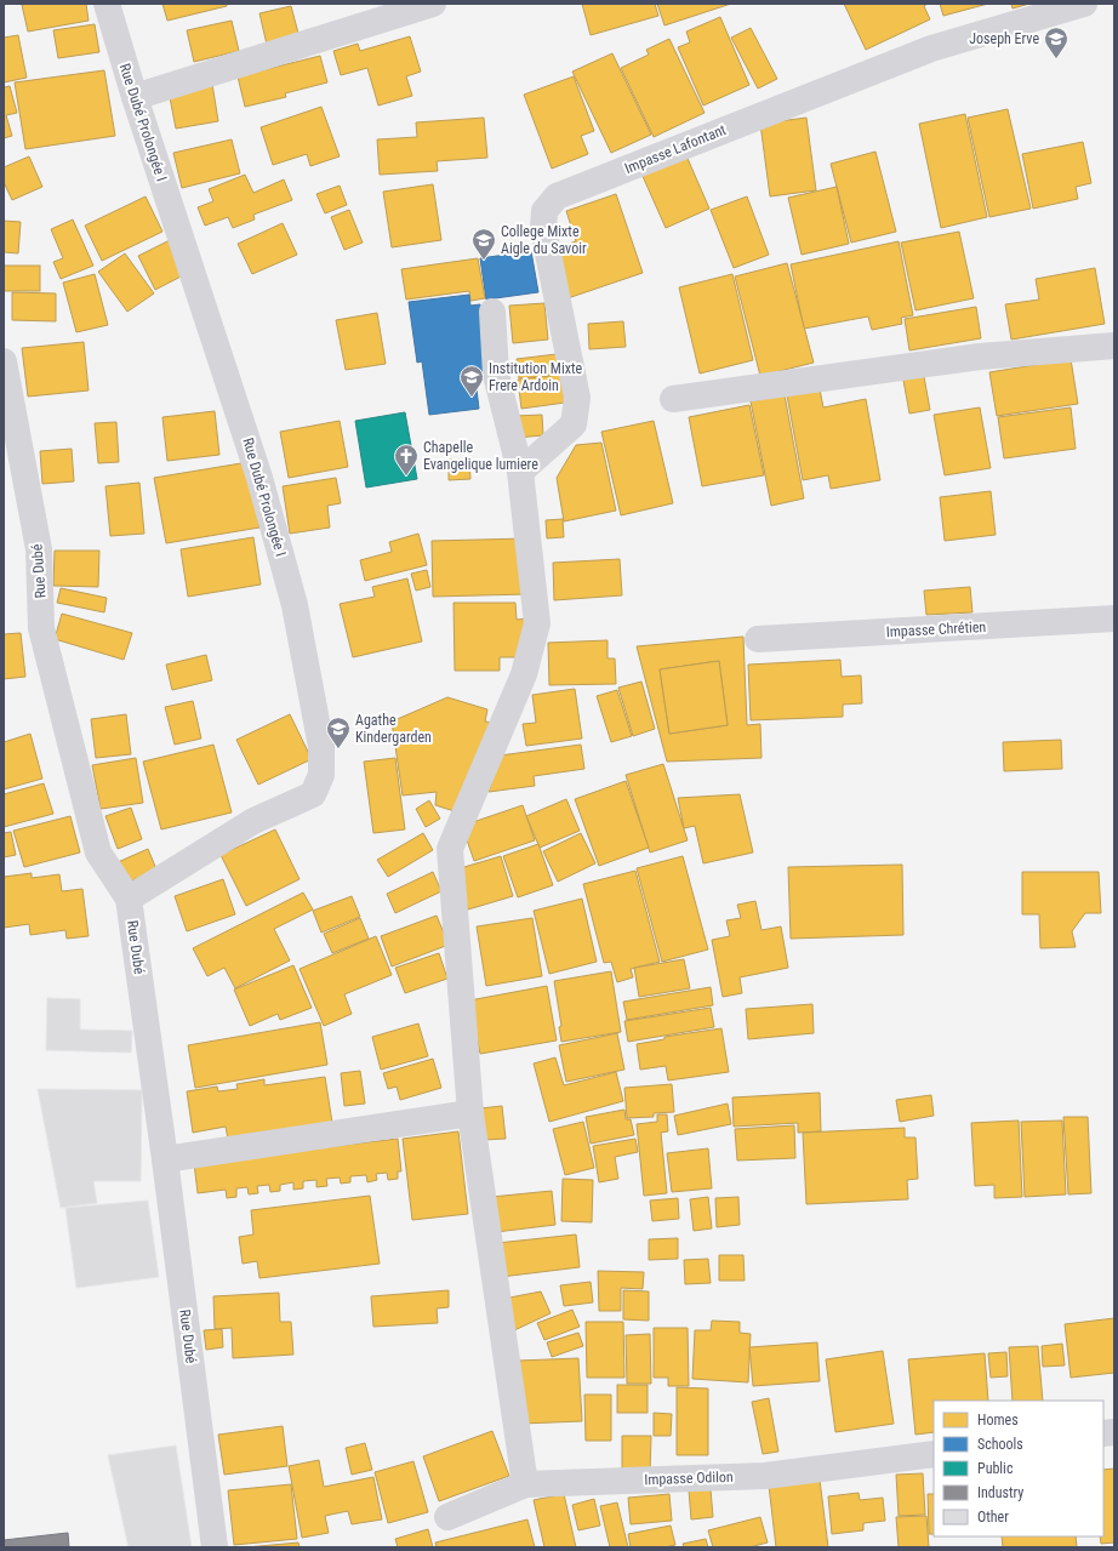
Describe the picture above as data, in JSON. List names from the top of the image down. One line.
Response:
{"streets":{"street":["Rue Dubé Prolongée I","Impasse Lafontant","Rue Dubé","Impasse Chrétien","Impasse Odilon"]},"crossings":[["Rue Dubé Prolongée I","Rue Dubé"]],"places":{"school or university":["Joseph Erve","College Mixte Aigle du Savoir","Institution Mixte Frere Ardoin","Agathe Kindergarden"],"church":["Chapelle Evangelique lumiere"]},"legend":["Homes","Schools","Public","Industry","Other"]}
